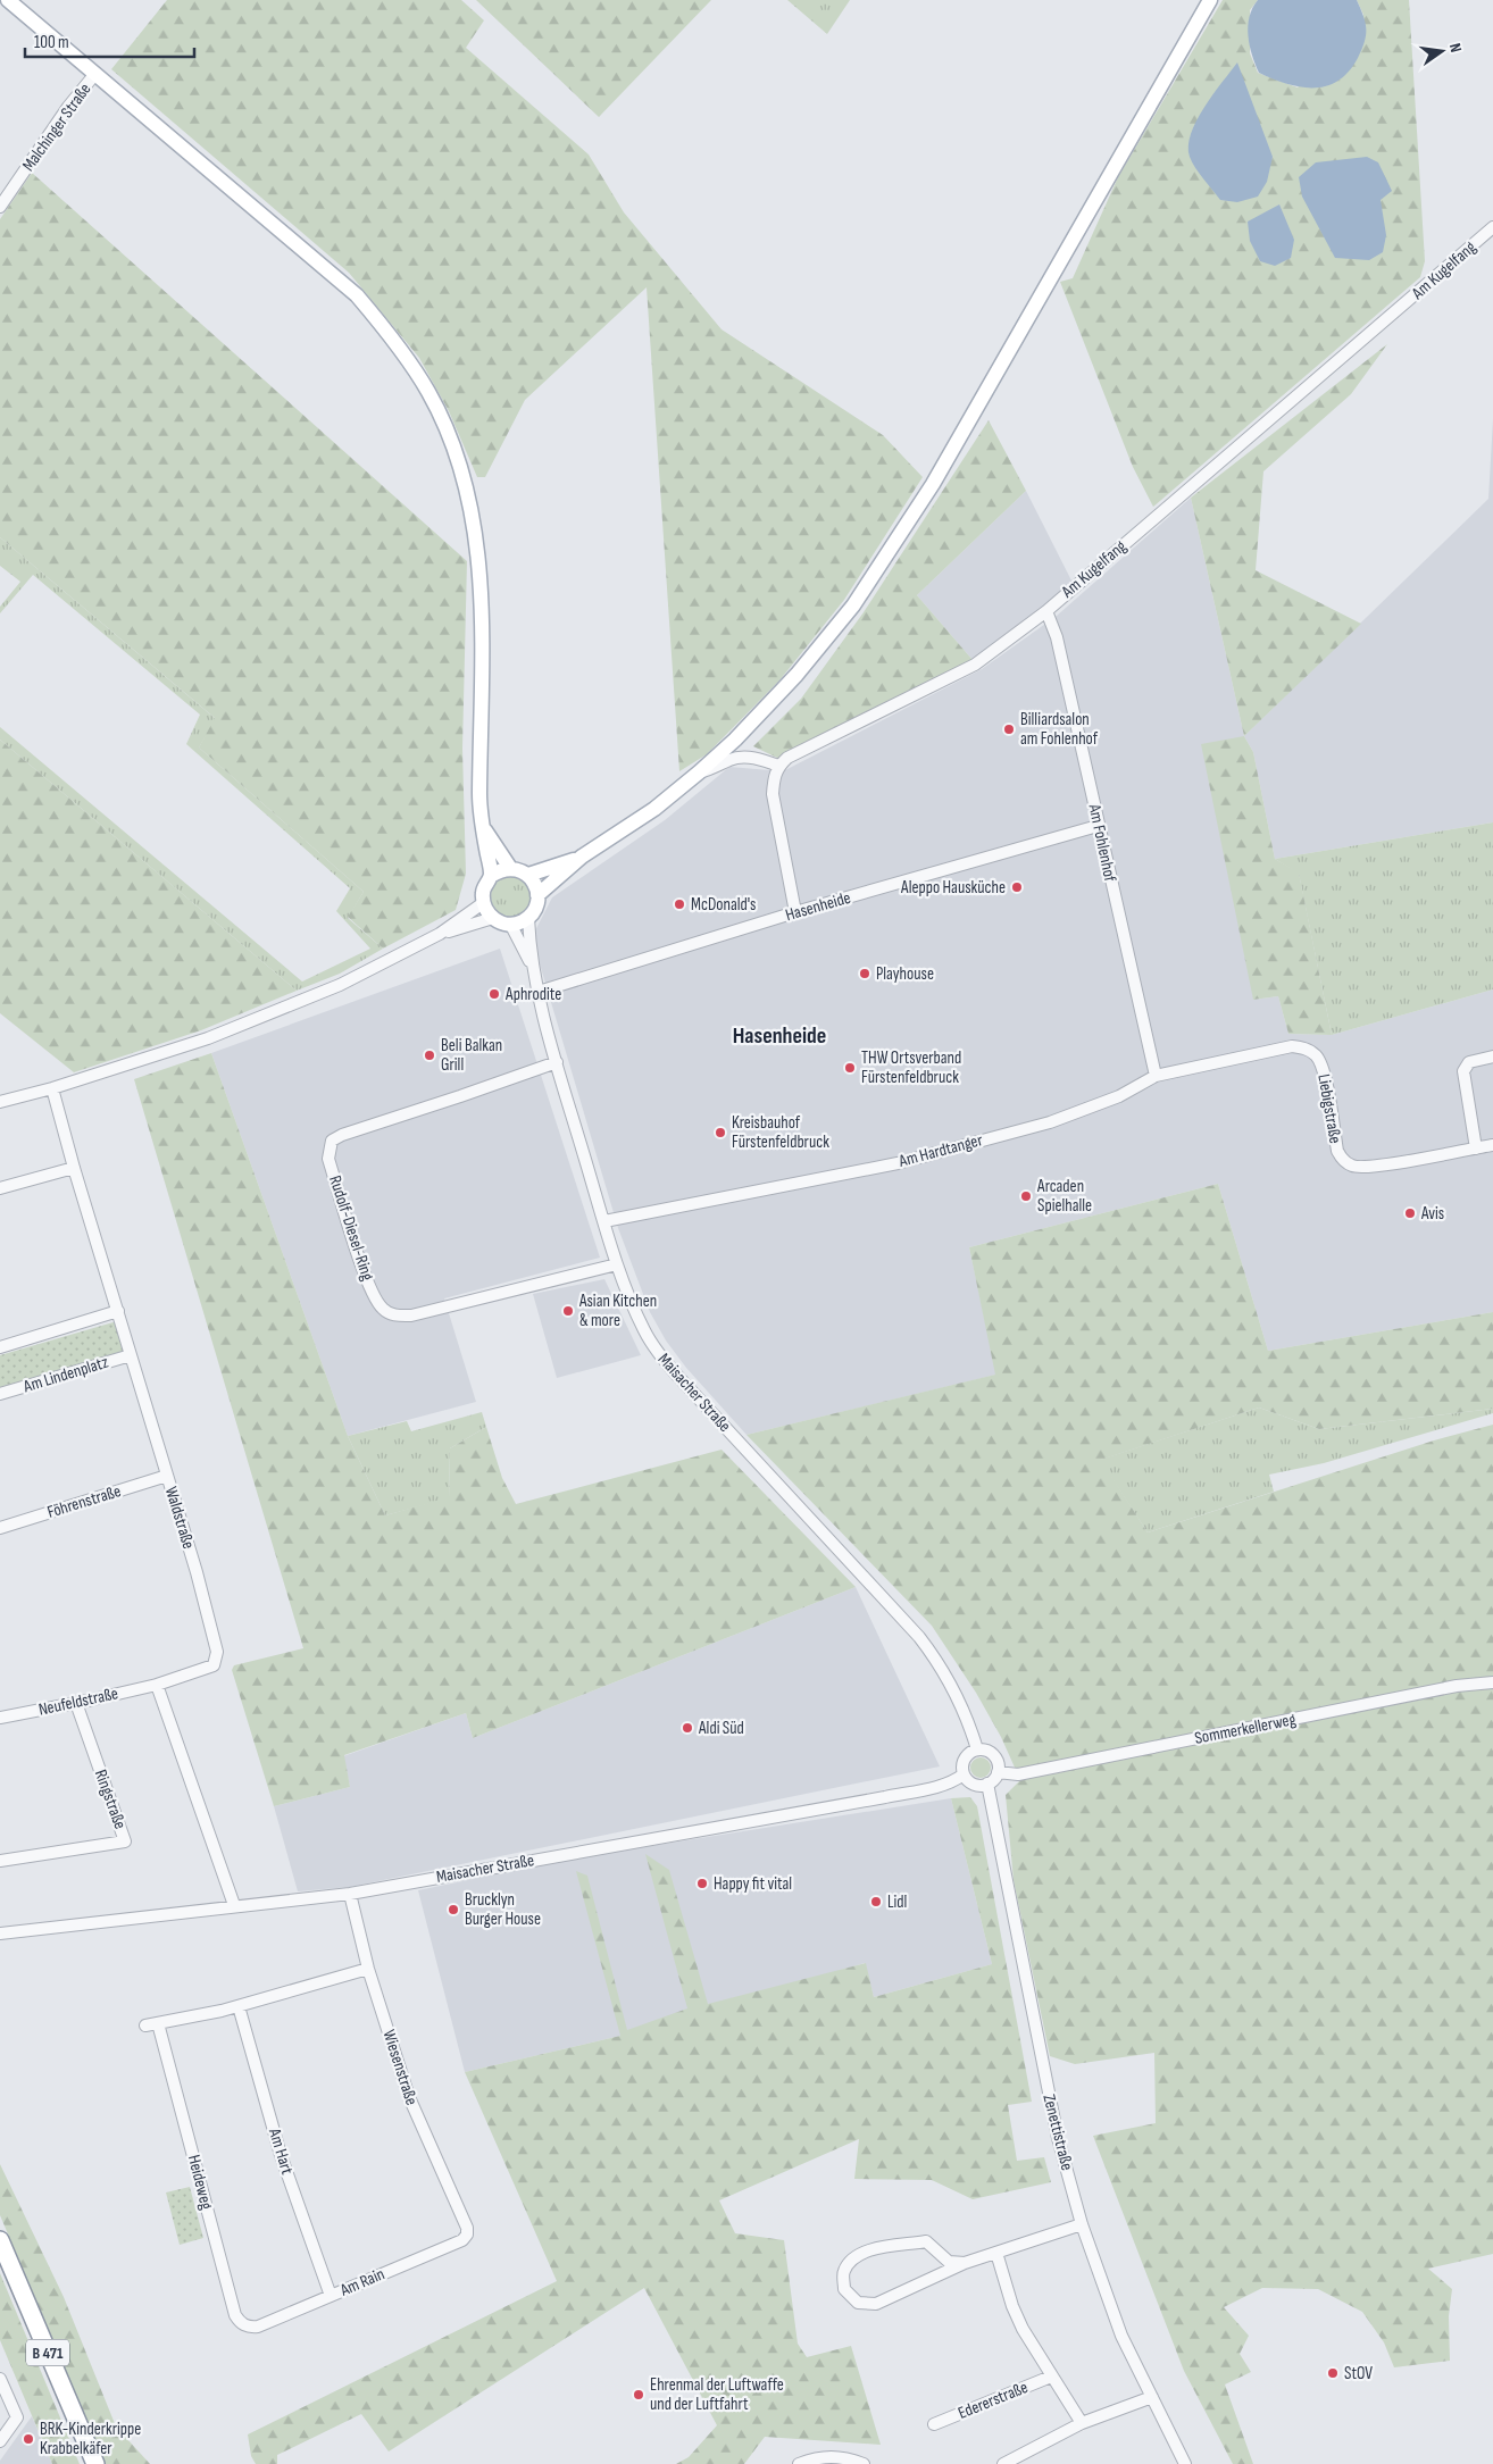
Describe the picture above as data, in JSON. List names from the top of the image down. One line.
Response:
{"streets":{"highway":["B 471"],"street":["Malchinger Straße","Am Kugelfang","Am Fohlenhof","Hasenheide","Liebigstraße","Am Hardtanger","Rudolf-Diesel-Ring","Am Lindenplatz","Maisacher Straße","Föhrenstraße","Waldstraße","Neufeldstraße","Sommerkellerweg","Ringstraße","Wiesenstraße","Zenettistraße","Am Hart","Heideweg","Am Rain","Edererstraße"]},"crossings":[["Am Kugelfang","Am Fohlenhof"],["Am Fohlenhof","Hasenheide"],["Am Fohlenhof","Am Hardtanger"],["Hasenheide","Maisacher Straße"],["Liebigstraße","Am Hardtanger"],["Am Hardtanger","Maisacher Straße"],["Rudolf-Diesel-Ring","Maisacher Straße"],["Am Lindenplatz","Waldstraße"],["Maisacher Straße","Sommerkellerweg"],["Maisacher Straße","Wiesenstraße"],["Maisacher Straße","Zenettistraße"],["Föhrenstraße","Waldstraße"],["Waldstraße","Neufeldstraße"],["Neufeldstraße","Ringstraße"],["Sommerkellerweg","Zenettistraße"],["Wiesenstraße","Am Rain"],["Am Hart","Am Rain"],["Heideweg","Am Rain"]],"districts":["Hasenheide"],"places":["Billiardsalon am Fohlenhof","Aleppo Hausküche","McDonald's","Playhouse","Aphrodite","Beli Balkan Grill","THW Ortsverband Fürstenfeldbruck","Kreisbauhof Fürstenfeldbruck","Arcaden Spielhalle","Avis","Asian Kitchen & more","Aldi Süd","Happy fit vital","Lidl","Brucklyn Burger House","StOV","Ehrenmal der Luftwaffe und der Luftfahrt","BRK-Kinderkrippe Krabbelkäfer"],"scale_bar":"100 m","north":"right"}
